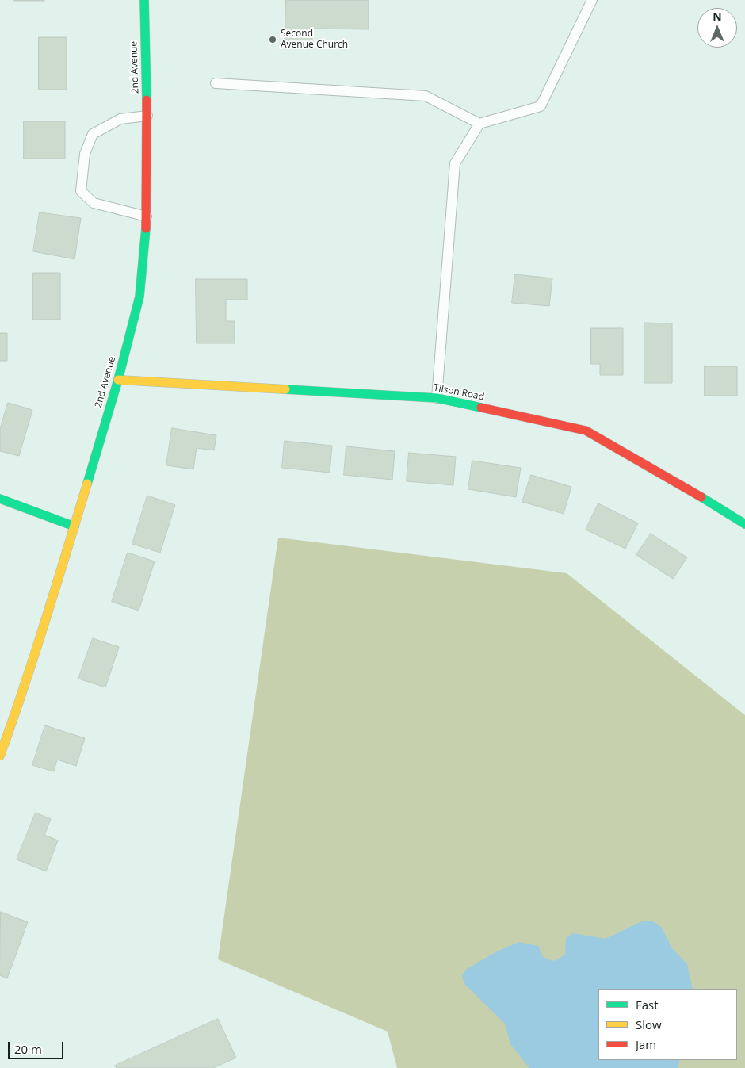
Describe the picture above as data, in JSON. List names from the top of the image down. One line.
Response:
{"streets":{"street":["2nd Avenue","Tilson Road"]},"crossings":[["2nd Avenue","Tilson Road"]],"places":["Second Avenue Church"],"legend":["Fast","Slow","Jam"],"scale_bar":"20 m","north":"top"}
